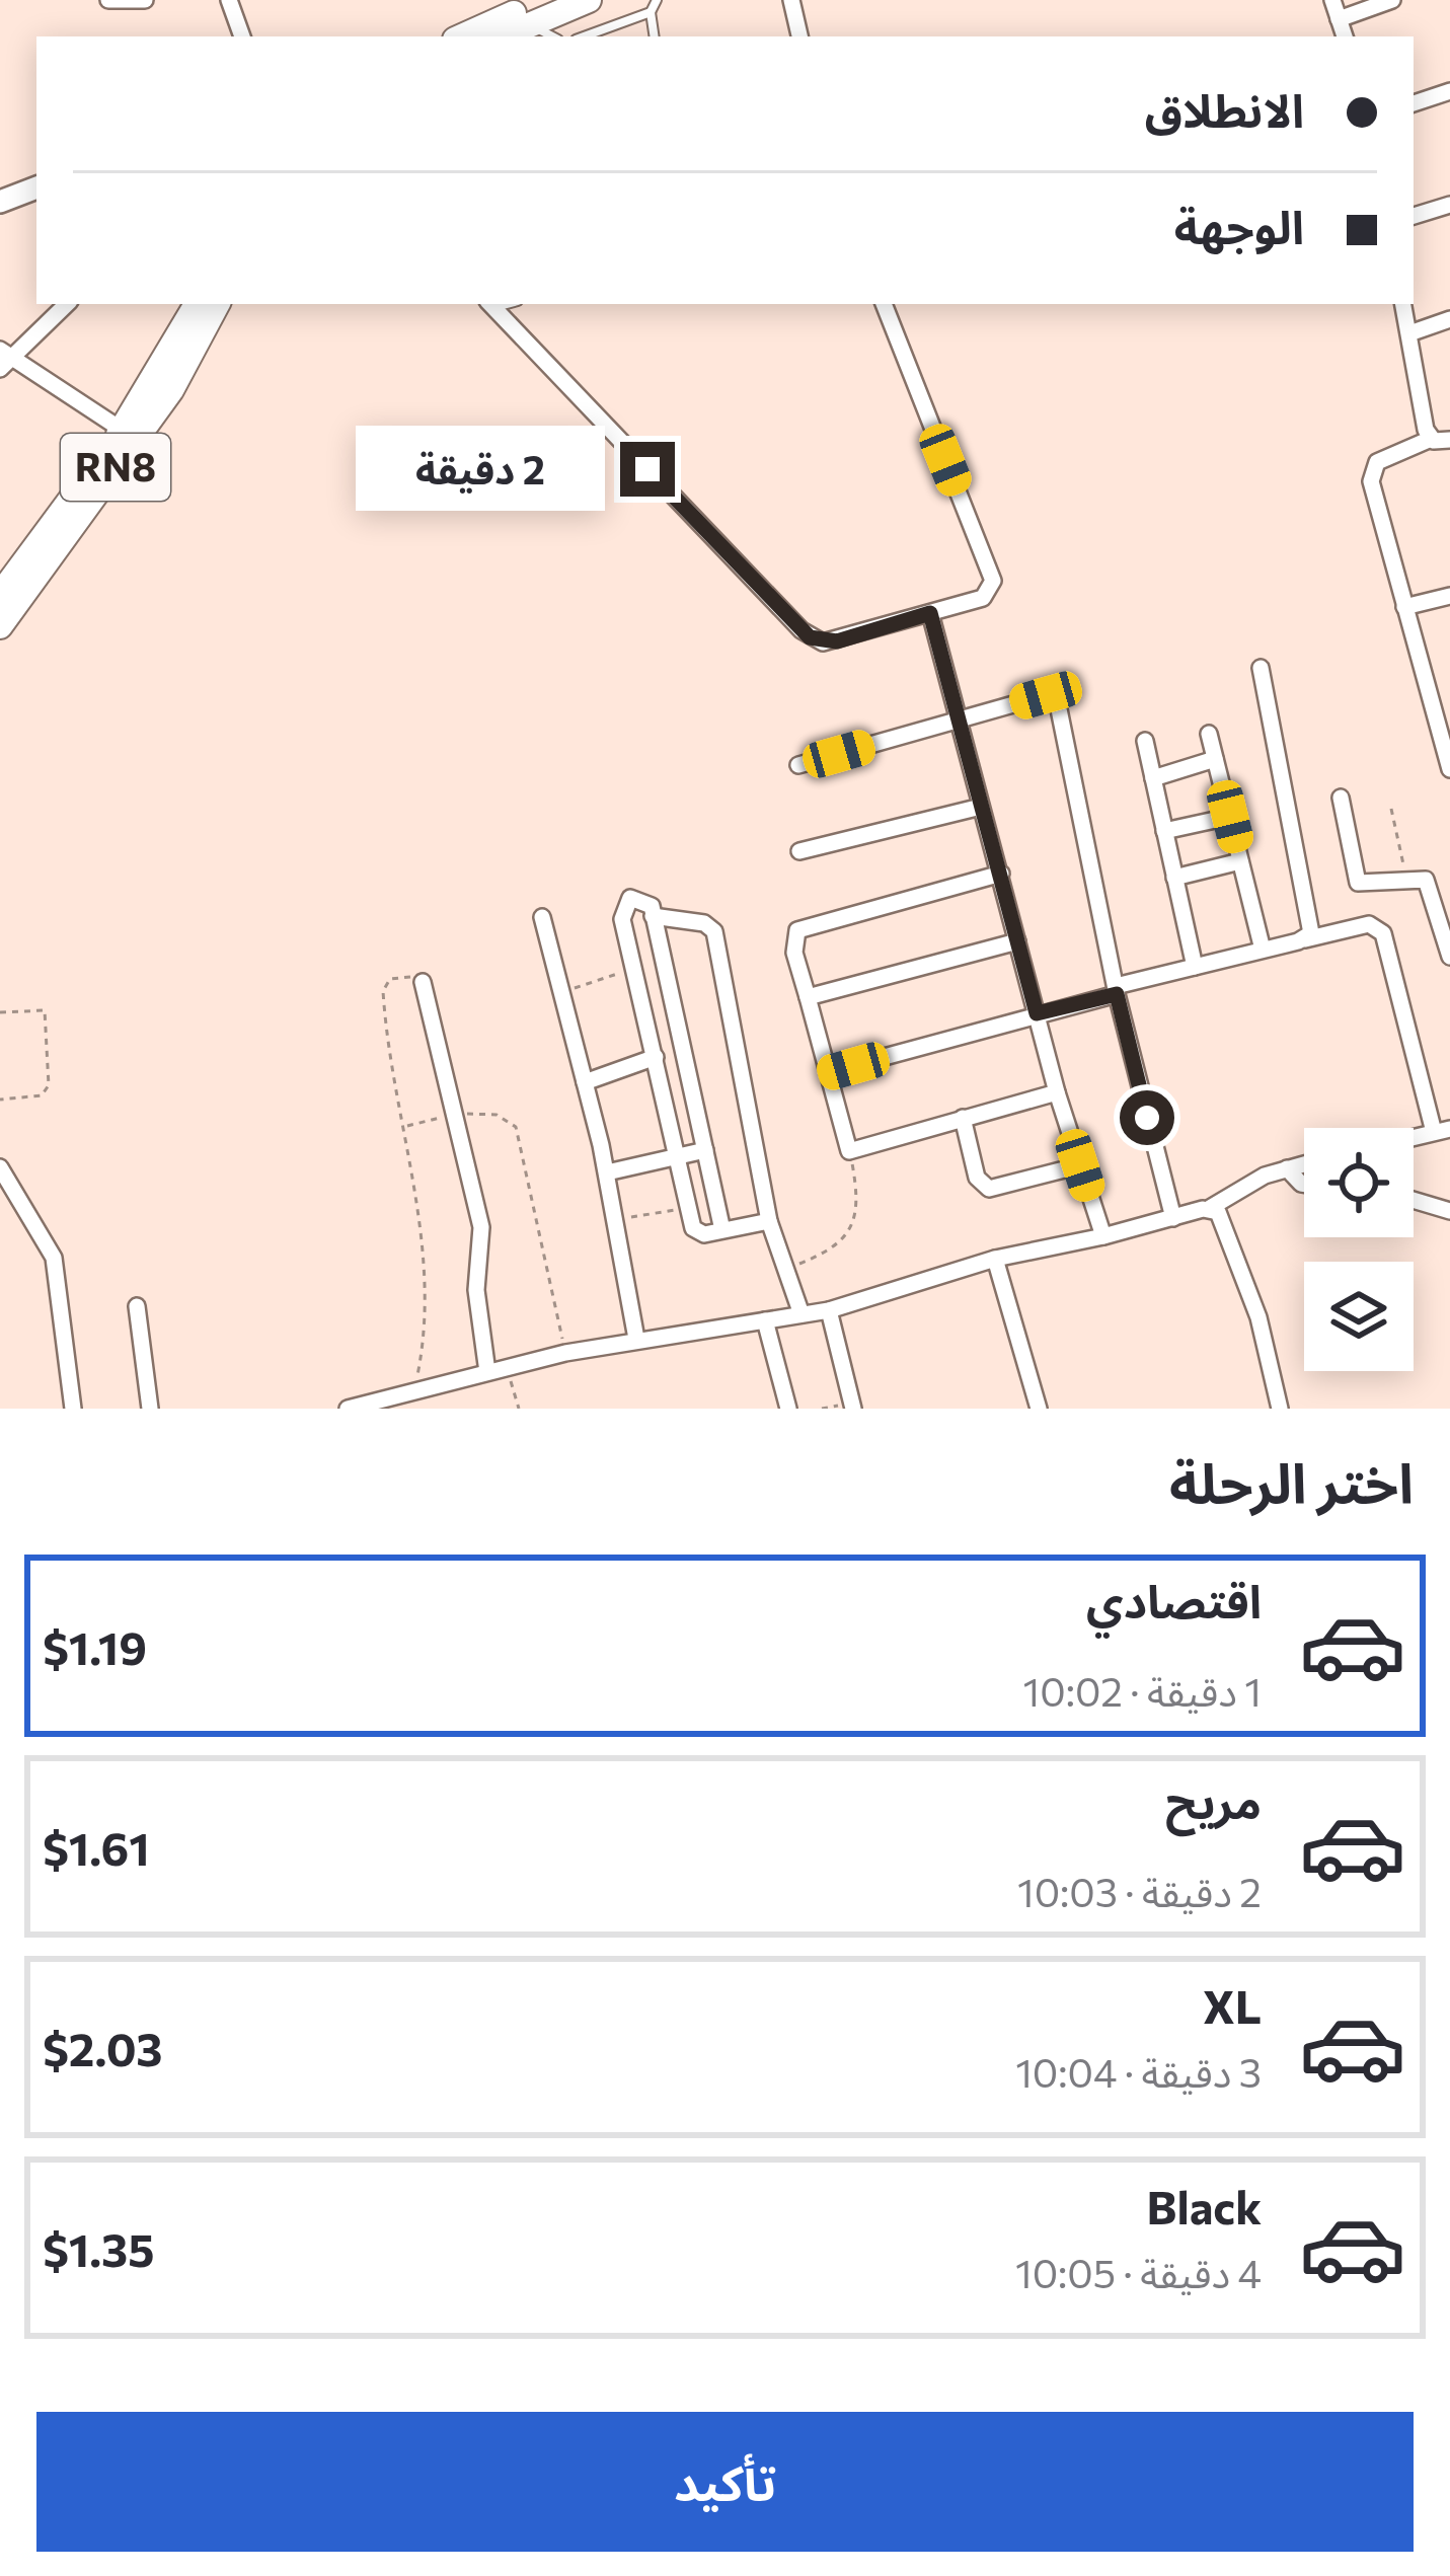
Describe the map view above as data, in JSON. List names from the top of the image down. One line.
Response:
{"streets":{"main road":["RN8"]},"page":{"banner":["الانطلاق","الوجهة"],"bubble":"2 دقيقة","heading":"اختر الرحلة","list":[{"name":"اقتصادي","note":"1 دقيقة · 10:02","value":"$1.19"},{"name":"مريح","note":"2 دقيقة · 10:03","value":"$1.61"},{"name":"XL","note":"3 دقيقة · 10:04","value":"$2.03"},{"name":"Black","note":"4 دقيقة · 10:05","value":"$1.35"}],"buttons":"تأكيد"}}
